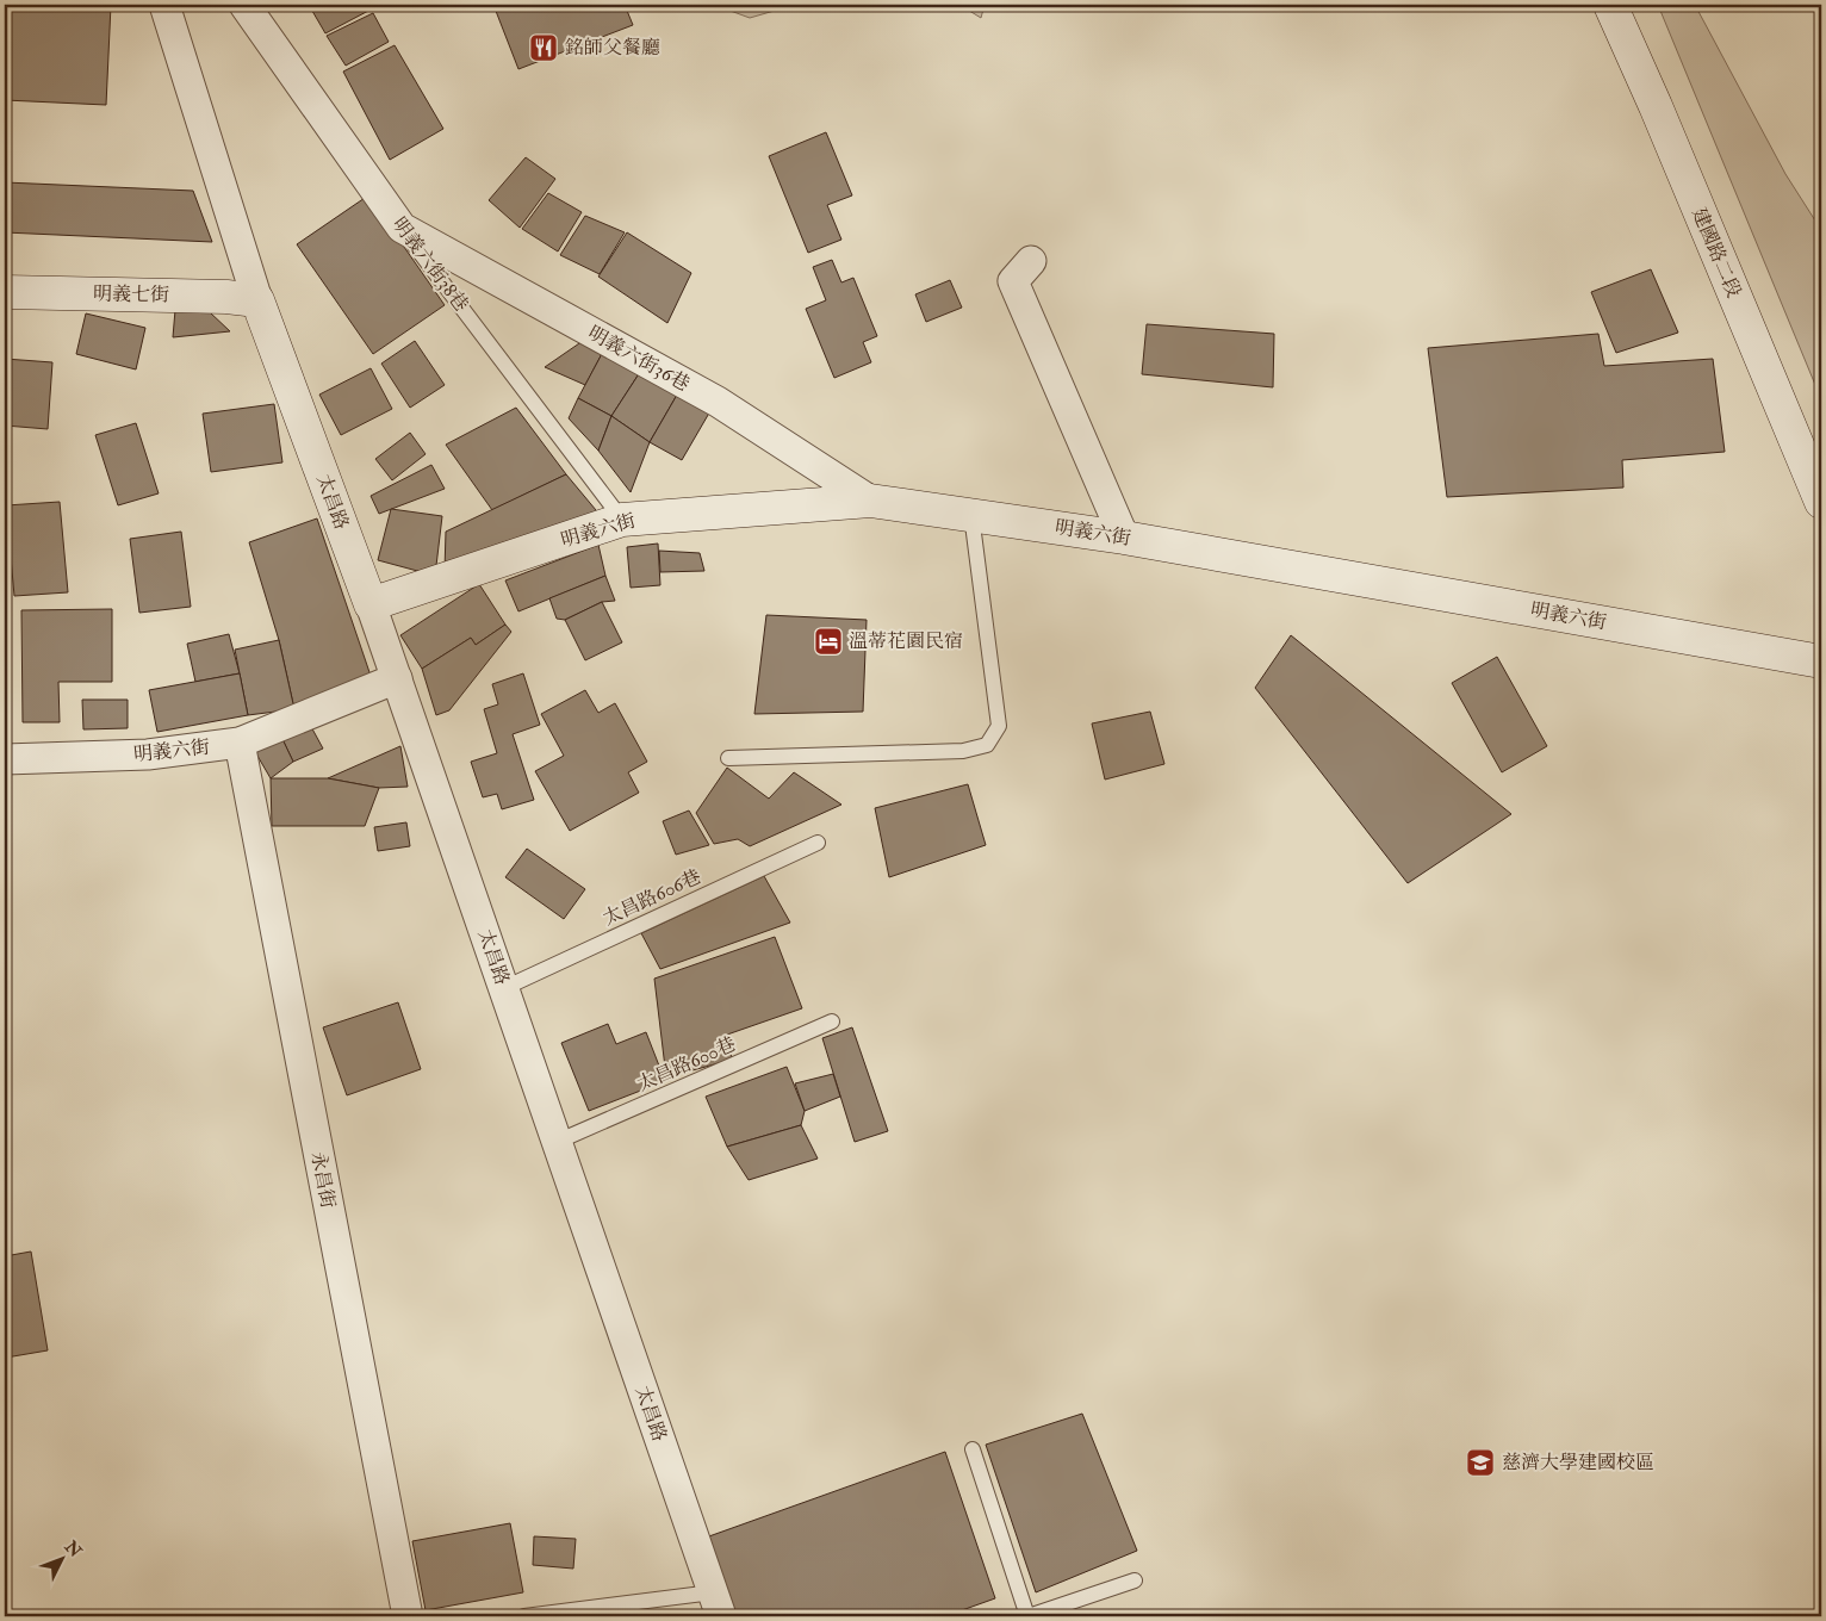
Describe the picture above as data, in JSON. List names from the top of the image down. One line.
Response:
{"streets":{"street":["建國路二段","明義六街38巷","明義七街","明義六街36巷","太昌路","明義六街","永昌街"],"lane":["太昌路606巷","太昌路600巷"]},"crossings":[["明義六街38巷","明義六街36巷"],["明義六街38巷","明義六街"],["明義七街","太昌路"],["明義六街36巷","明義六街"],["太昌路","明義六街"],["太昌路","太昌路606巷"],["太昌路","太昌路600巷"],["明義六街","永昌街"]],"places":{"restaurant":["銘師父餐廳"],"hotel":["溫蒂花園民宿"],"school or university":["慈濟大學建國校區"]},"north":"top right"}
